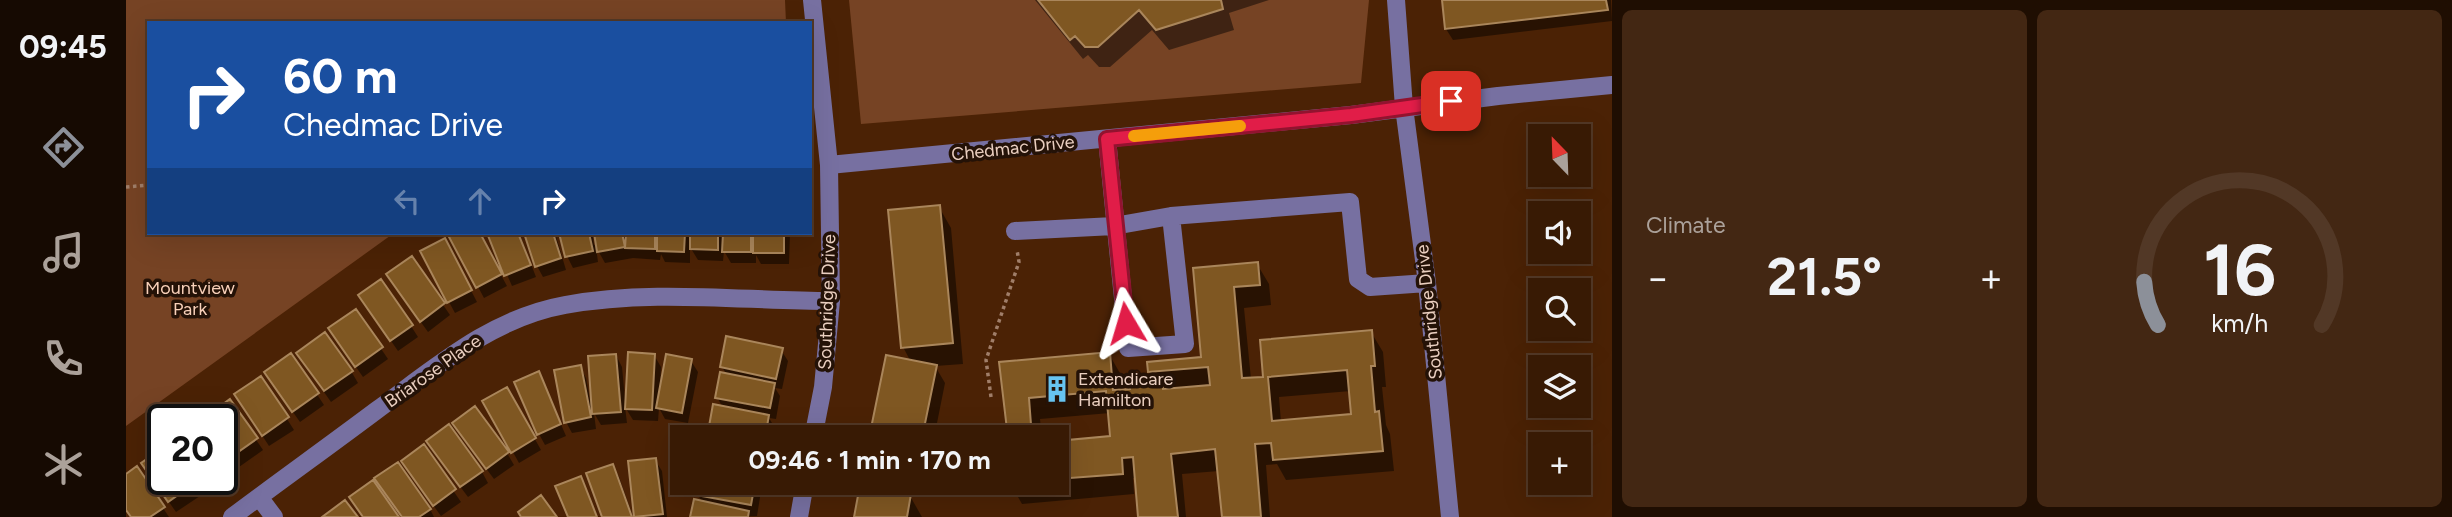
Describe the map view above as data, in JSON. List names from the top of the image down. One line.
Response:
{"streets":{"street":["Chedmac Drive","Southridge Drive","Briarose Place"]},"crossings":[["Chedmac Drive","Southridge Drive"],["Southridge Drive","Briarose Place"]],"parks":["Mountview Park"],"places":{"building":["Extendicare Hamilton"]},"north":"top left","page":{"tabs":"09:45","tile":"Climate","turn":["60 m","Chedmac Drive"],"map_buttons":"+","heat":["−","21.5°","+"],"limit":"20","trip":"09:46 · 1 min · 170 m","gauge":["16","km/h"]}}
